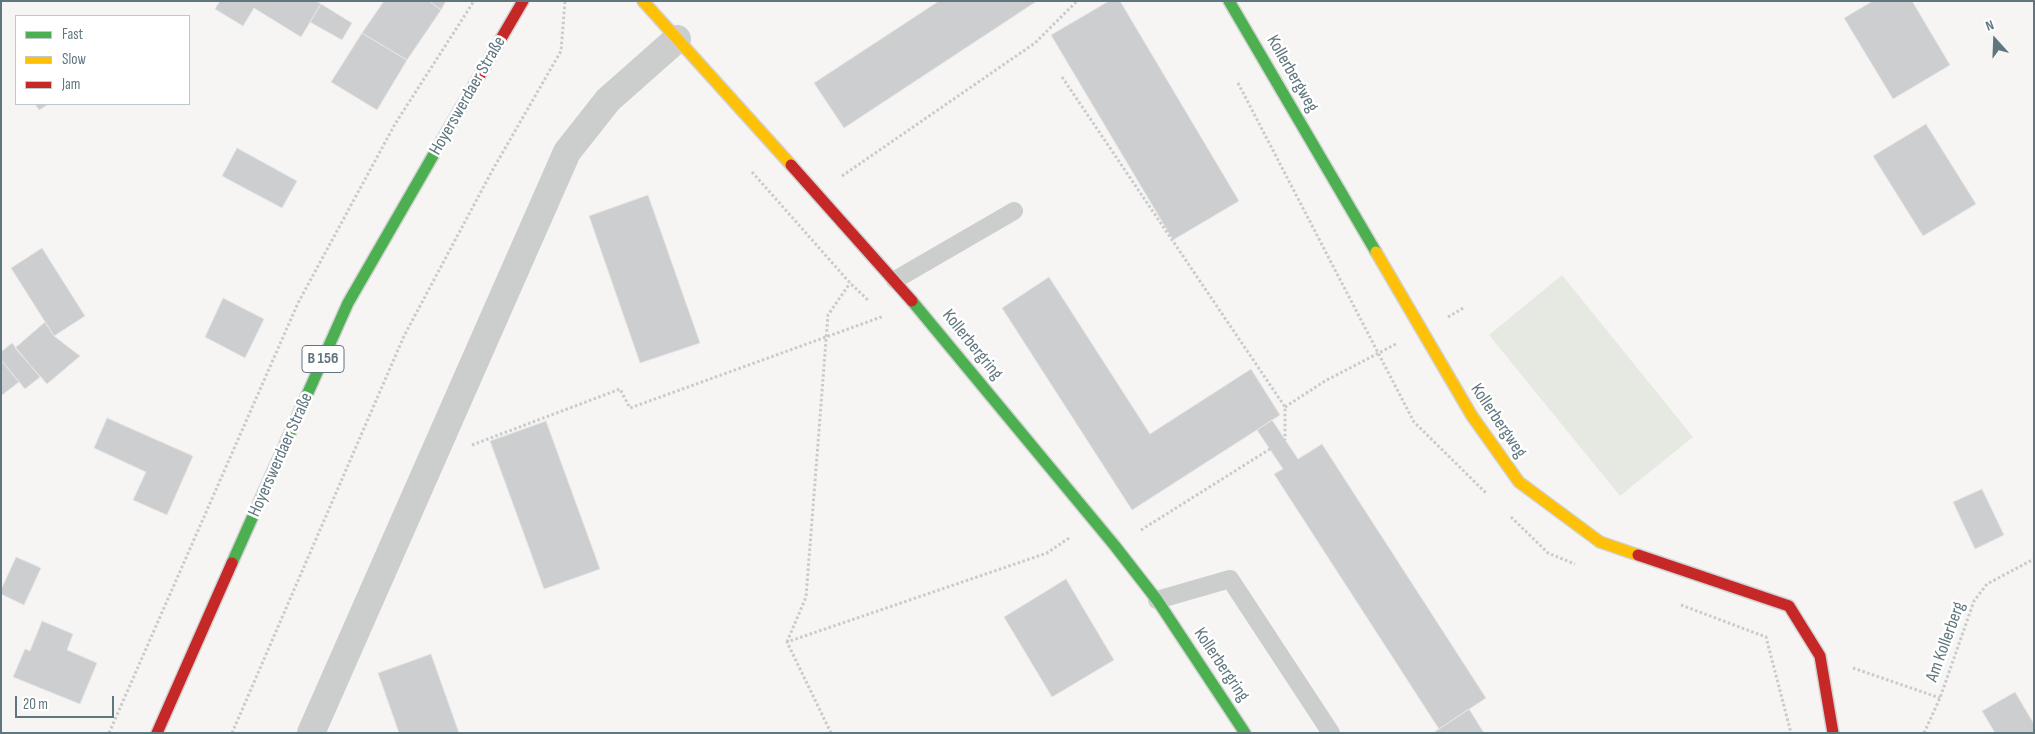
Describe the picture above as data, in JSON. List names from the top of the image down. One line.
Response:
{"streets":{"street":["Kollerbergweg","Hoyerswerdaer Straße","Kollerbergring","B 156"],"path":["Am Kollerberg"]},"legend":["Fast","Slow","Jam"],"scale_bar":"20 m","north":"top"}
